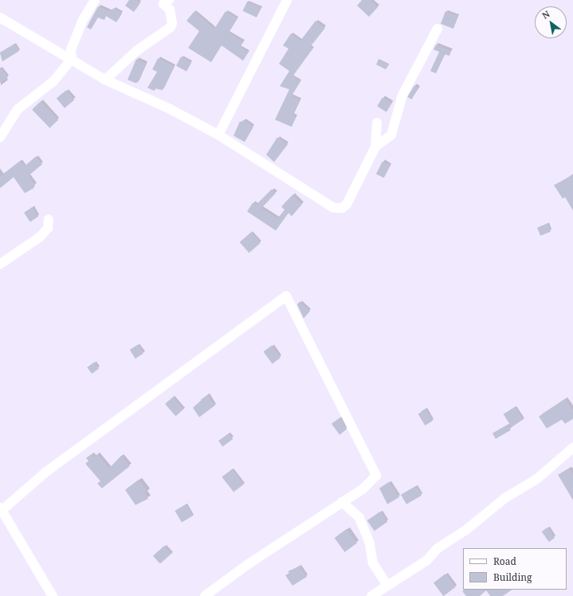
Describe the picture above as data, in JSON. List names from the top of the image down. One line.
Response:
{"legend":["Road","Building"],"north":"top left"}
